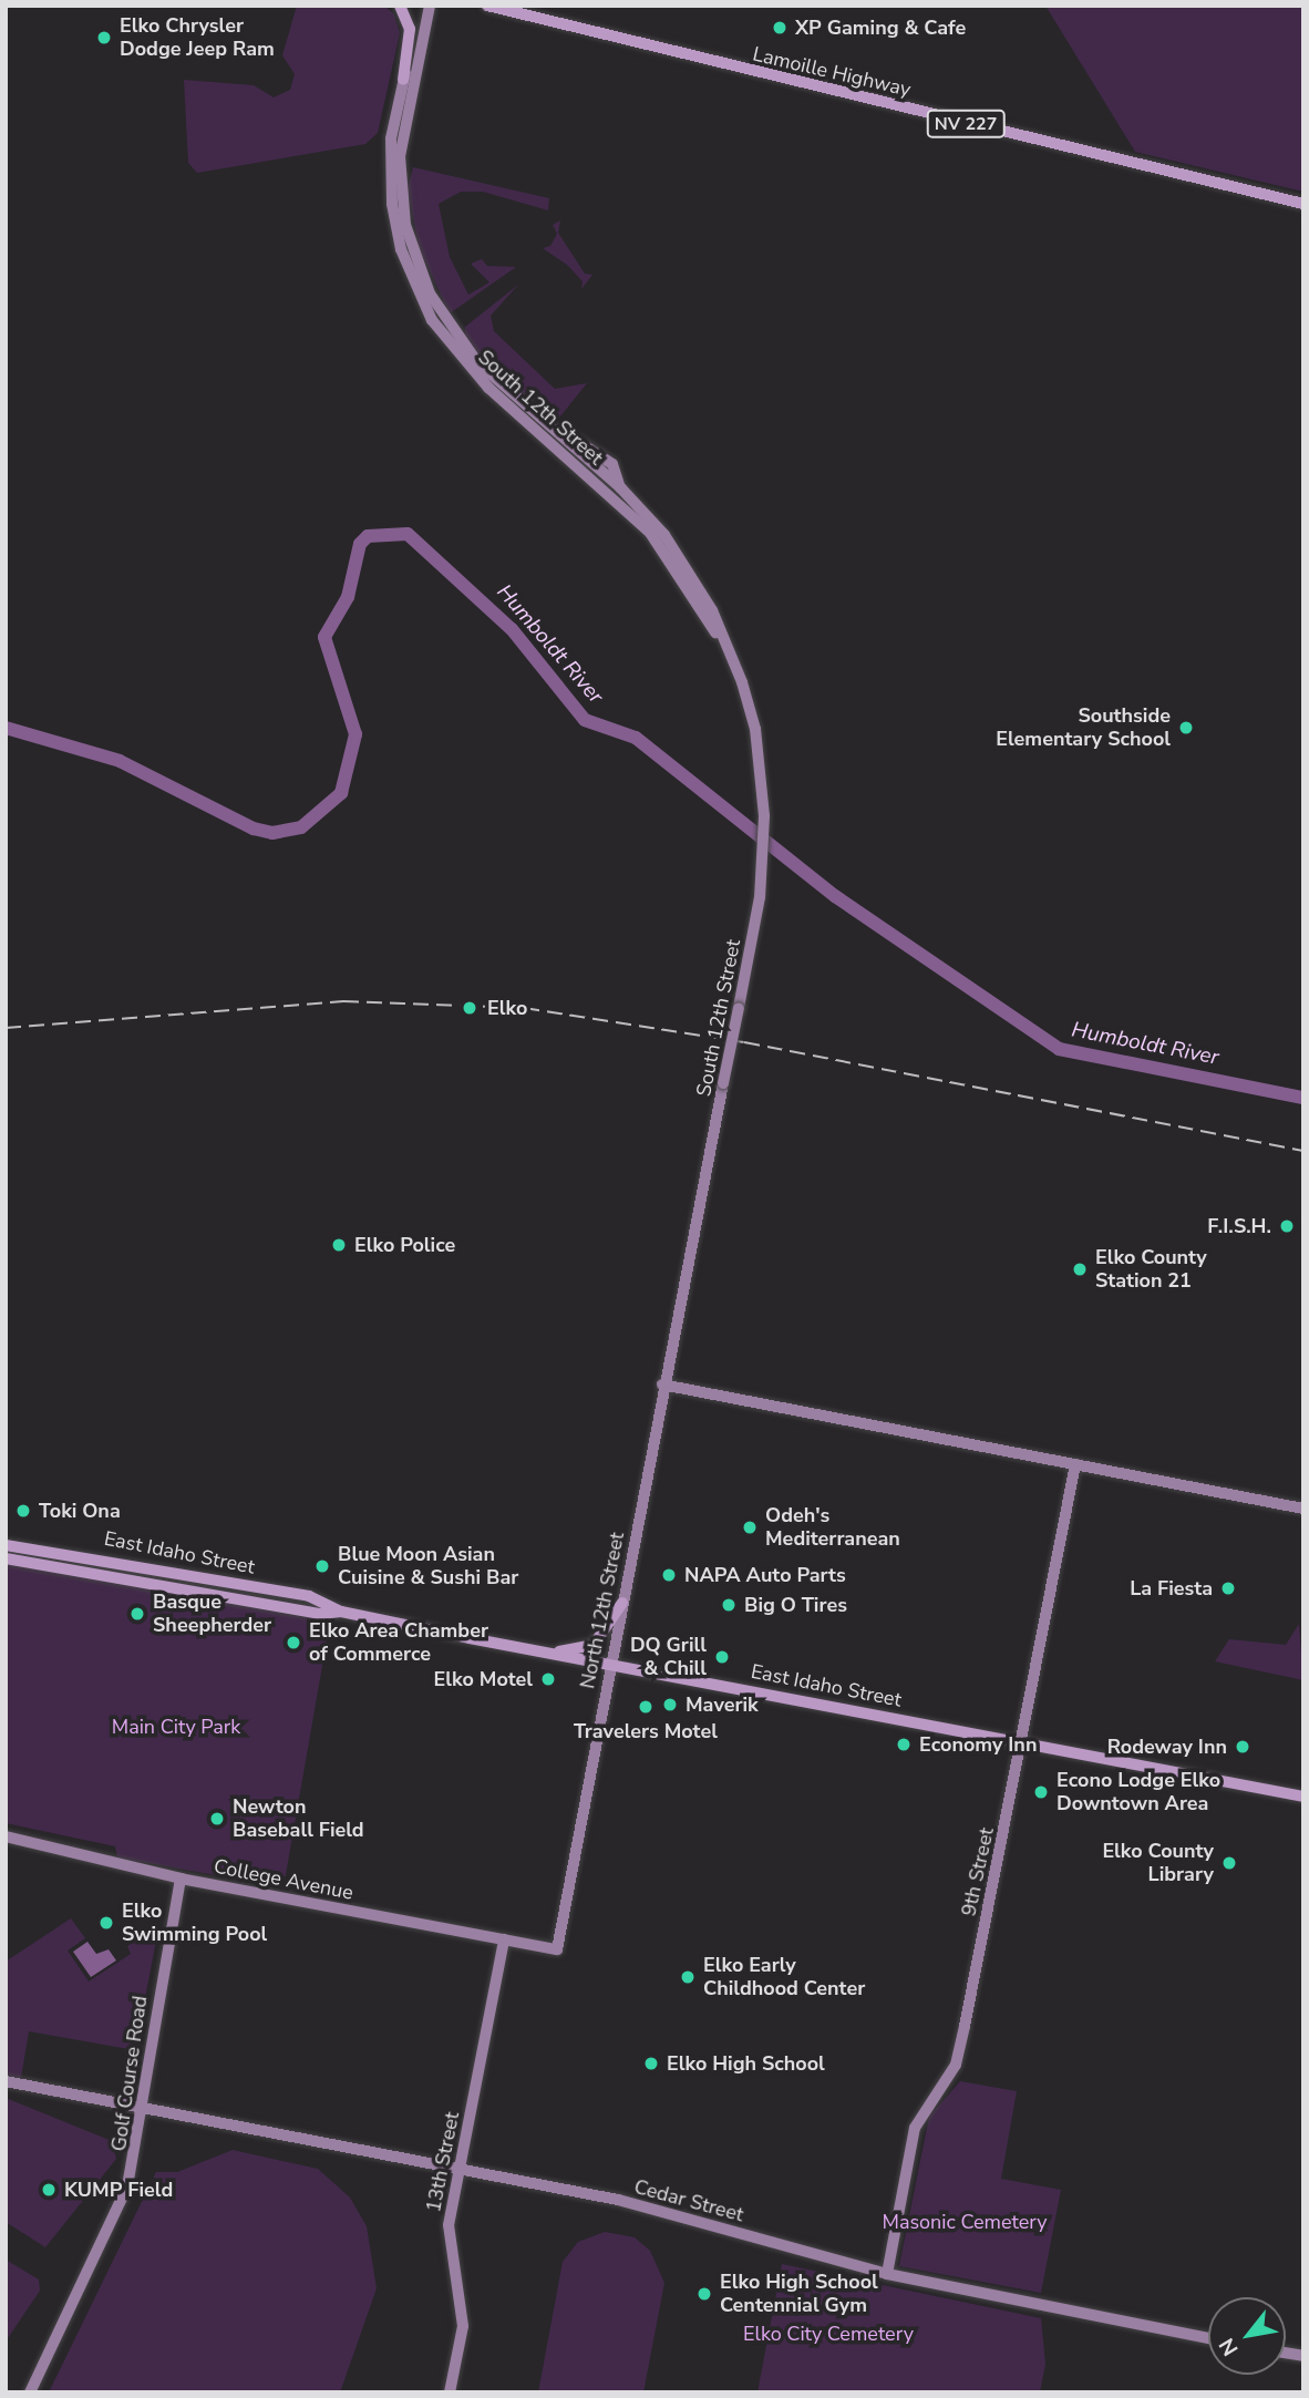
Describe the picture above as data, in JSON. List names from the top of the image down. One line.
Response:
{"streets":{"main road":["Lamoille Highway","NV 227","East Idaho Street"],"street":["South 12th Street","North 12th Street","9th Street","College Avenue","Golf Course Road","13th Street","Cedar Street"]},"crossings":[["South 12th Street","North 12th Street"],["East Idaho Street","North 12th Street"],["East Idaho Street","9th Street"],["North 12th Street","College Avenue"],["9th Street","Cedar Street"],["College Avenue","Golf Course Road"],["College Avenue","13th Street"],["Golf Course Road","Cedar Street"],["13th Street","Cedar Street"]],"water":["Humboldt River"],"parks":["Main City Park","Masonic Cemetery","Elko City Cemetery"],"places":["XP Gaming & Cafe","Elko Chrysler Dodge Jeep Ram","Southside Elementary School","Elko","F.I.S.H.","Elko Police","Elko County Station 21","Toki Ona","Odeh's Mediterranean","Blue Moon Asian Cuisine & Sushi Bar","NAPA Auto Parts","La Fiesta","Big O Tires","Basque Sheepherder","Elko Area Chamber of Commerce","DQ Grill & Chill","Elko Motel","Maverik","Travelers Motel","Economy Inn","Rodeway Inn","Econo Lodge Elko Downtown Area","Newton Baseball Field","Elko County Library","Elko Swimming Pool","Elko Early Childhood Center","Elko High School","KUMP Field","Elko High School Centennial Gym"],"north":"bottom left"}
